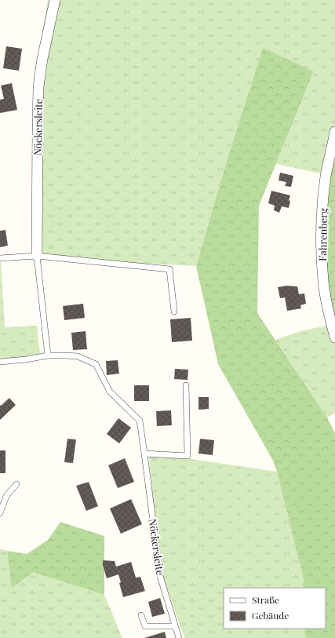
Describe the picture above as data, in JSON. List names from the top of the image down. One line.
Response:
{"streets":{"street":["Nöckersleite","Fahrenberg"]},"legend":["Straße","Gebäude"]}
